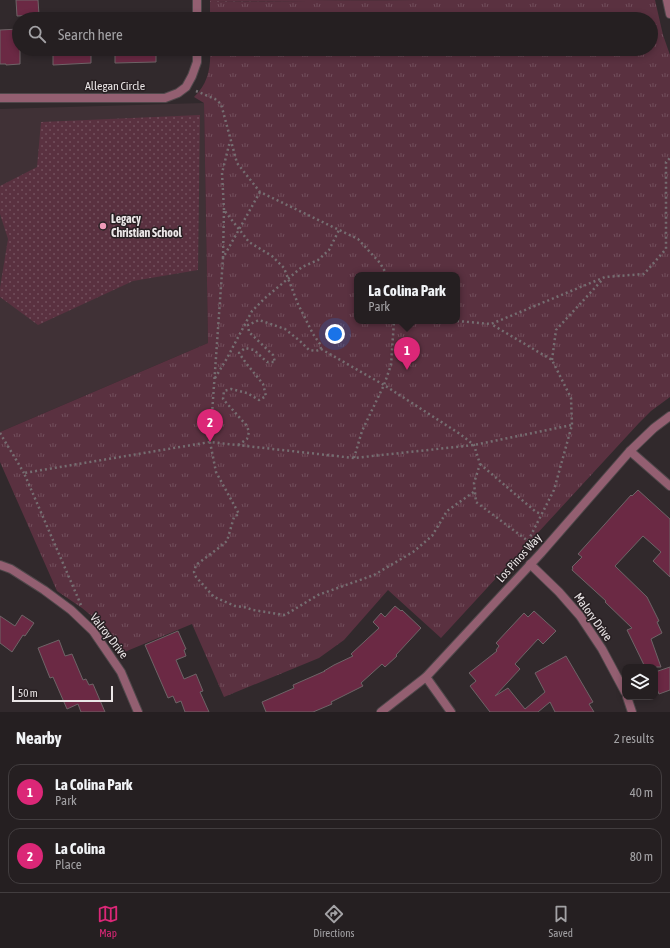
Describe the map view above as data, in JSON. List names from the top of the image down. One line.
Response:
{"streets":{"street":["Allegan Circle","Los Pinos Way","Malory Drive","Valroy Drive"]},"crossings":[["Los Pinos Way","Malory Drive"]],"places":["Legacy Christian School"],"scale_bar":"50 m","page":{"search":"Search here","popup":["La Colina Park","Park"],"pins":["1","2"],"scale":"50 m","heading":["Nearby","2 results"],"list":[{"mark":"1","name":"La Colina Park","note":"Park","value":"40 m"},{"mark":"2","name":"La Colina","note":"Place","value":"80 m"}],"nav":["Map","Directions","Saved"]}}
